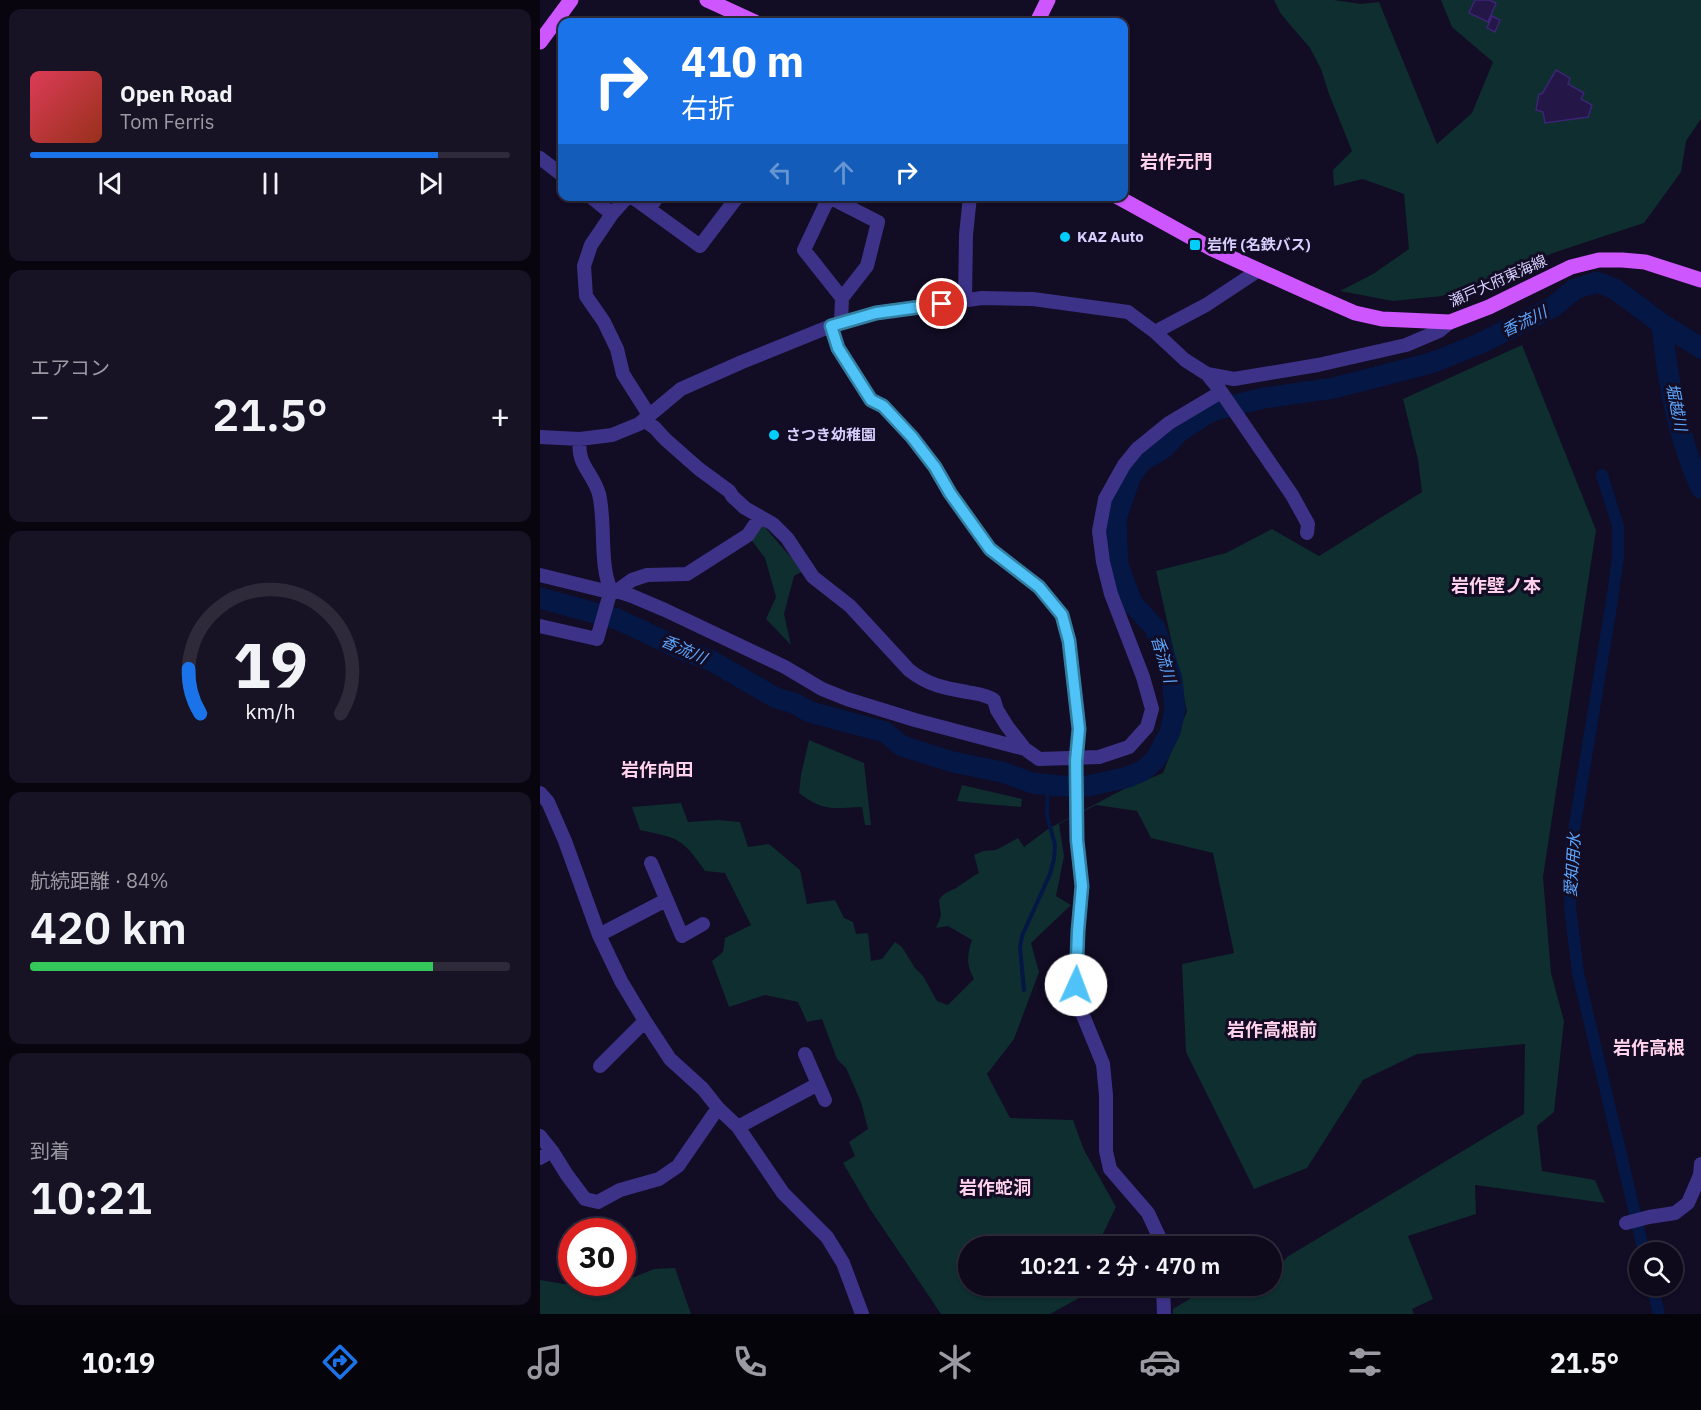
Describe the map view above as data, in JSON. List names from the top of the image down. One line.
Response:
{"streets":{"main road":["瀬戸大府東海線"]},"districts":["岩作元門","岩作壁ノ本","岩作向田","岩作高根前","岩作高根","岩作蛇洞"],"water":["香流川","堀越川","愛知用水"],"places":{"other":["KAZ Auto","さつき幼稚園"],"transit":["岩作 (名鉄バス)"]},"page":{"turn":["410 m","右折"],"song":["Open Road","Tom Ferris"],"tile":["エアコン",["航続距離 · 84%","420 km"],["到着","10:21"]],"heat":["−","21.5°","+"],"limit":"30","trip":"10:21 · 2 分 · 470 m","tabs":["10:19","21.5°"],"gauge":["19","km/h"]}}
